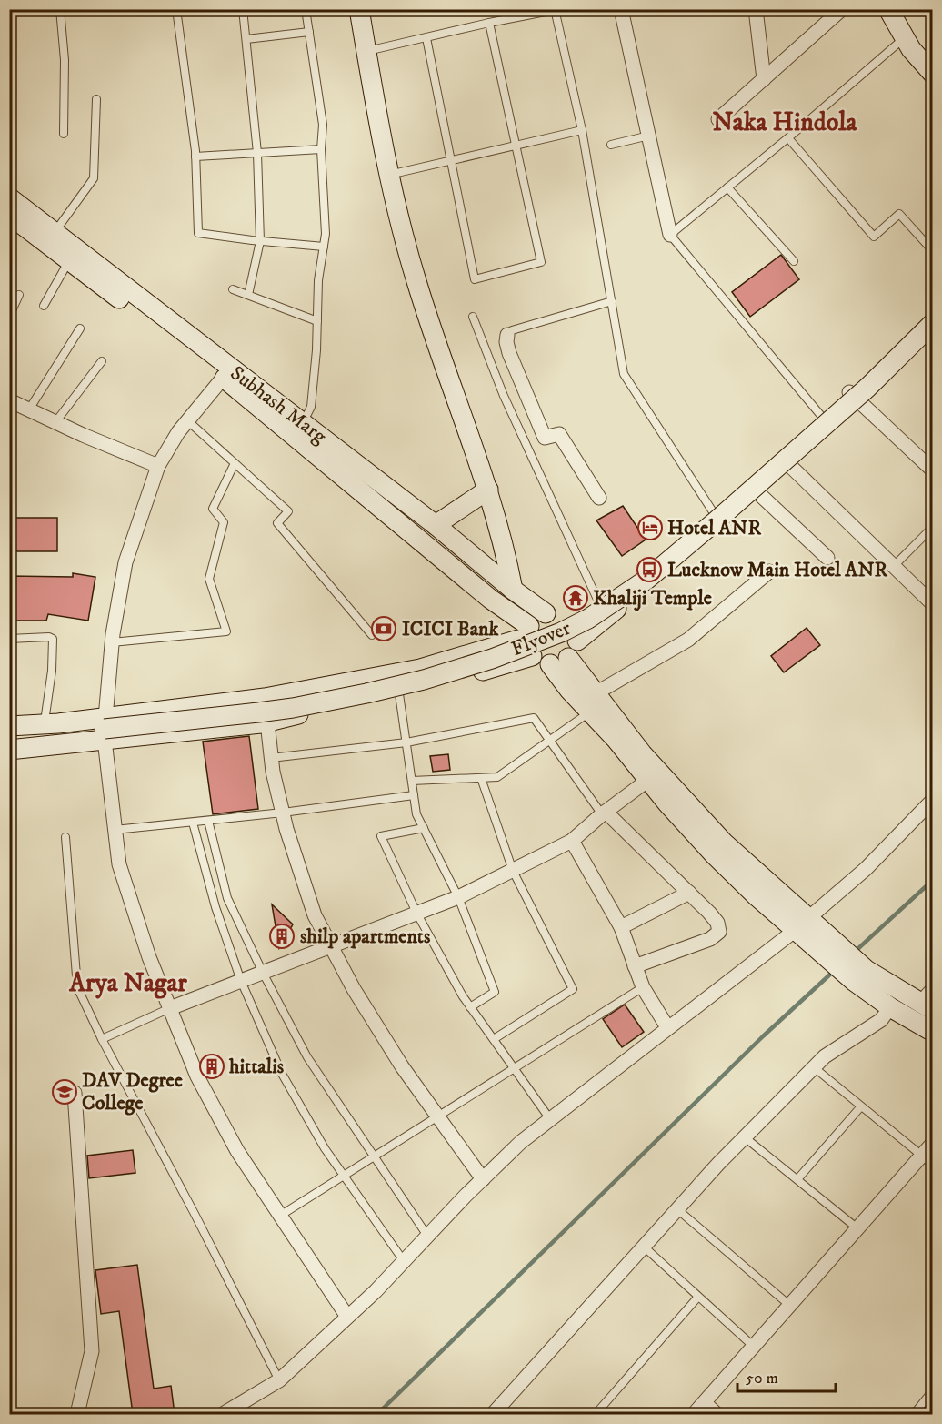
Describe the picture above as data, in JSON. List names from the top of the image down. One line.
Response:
{"streets":{"main road":["Subhash Marg","Flyover"]},"districts":["Naka Hindola","Arya Nagar"],"places":{"hotel":["Hotel ANR"],"bus stop":["Lucknow Main Hotel ANR"],"temple":["Khaliji Temple"],"bank":["ICICI Bank"],"building":["shilp apartments","hittalis"],"school or university":["DAV Degree College"]},"scale_bar":"50 m"}
